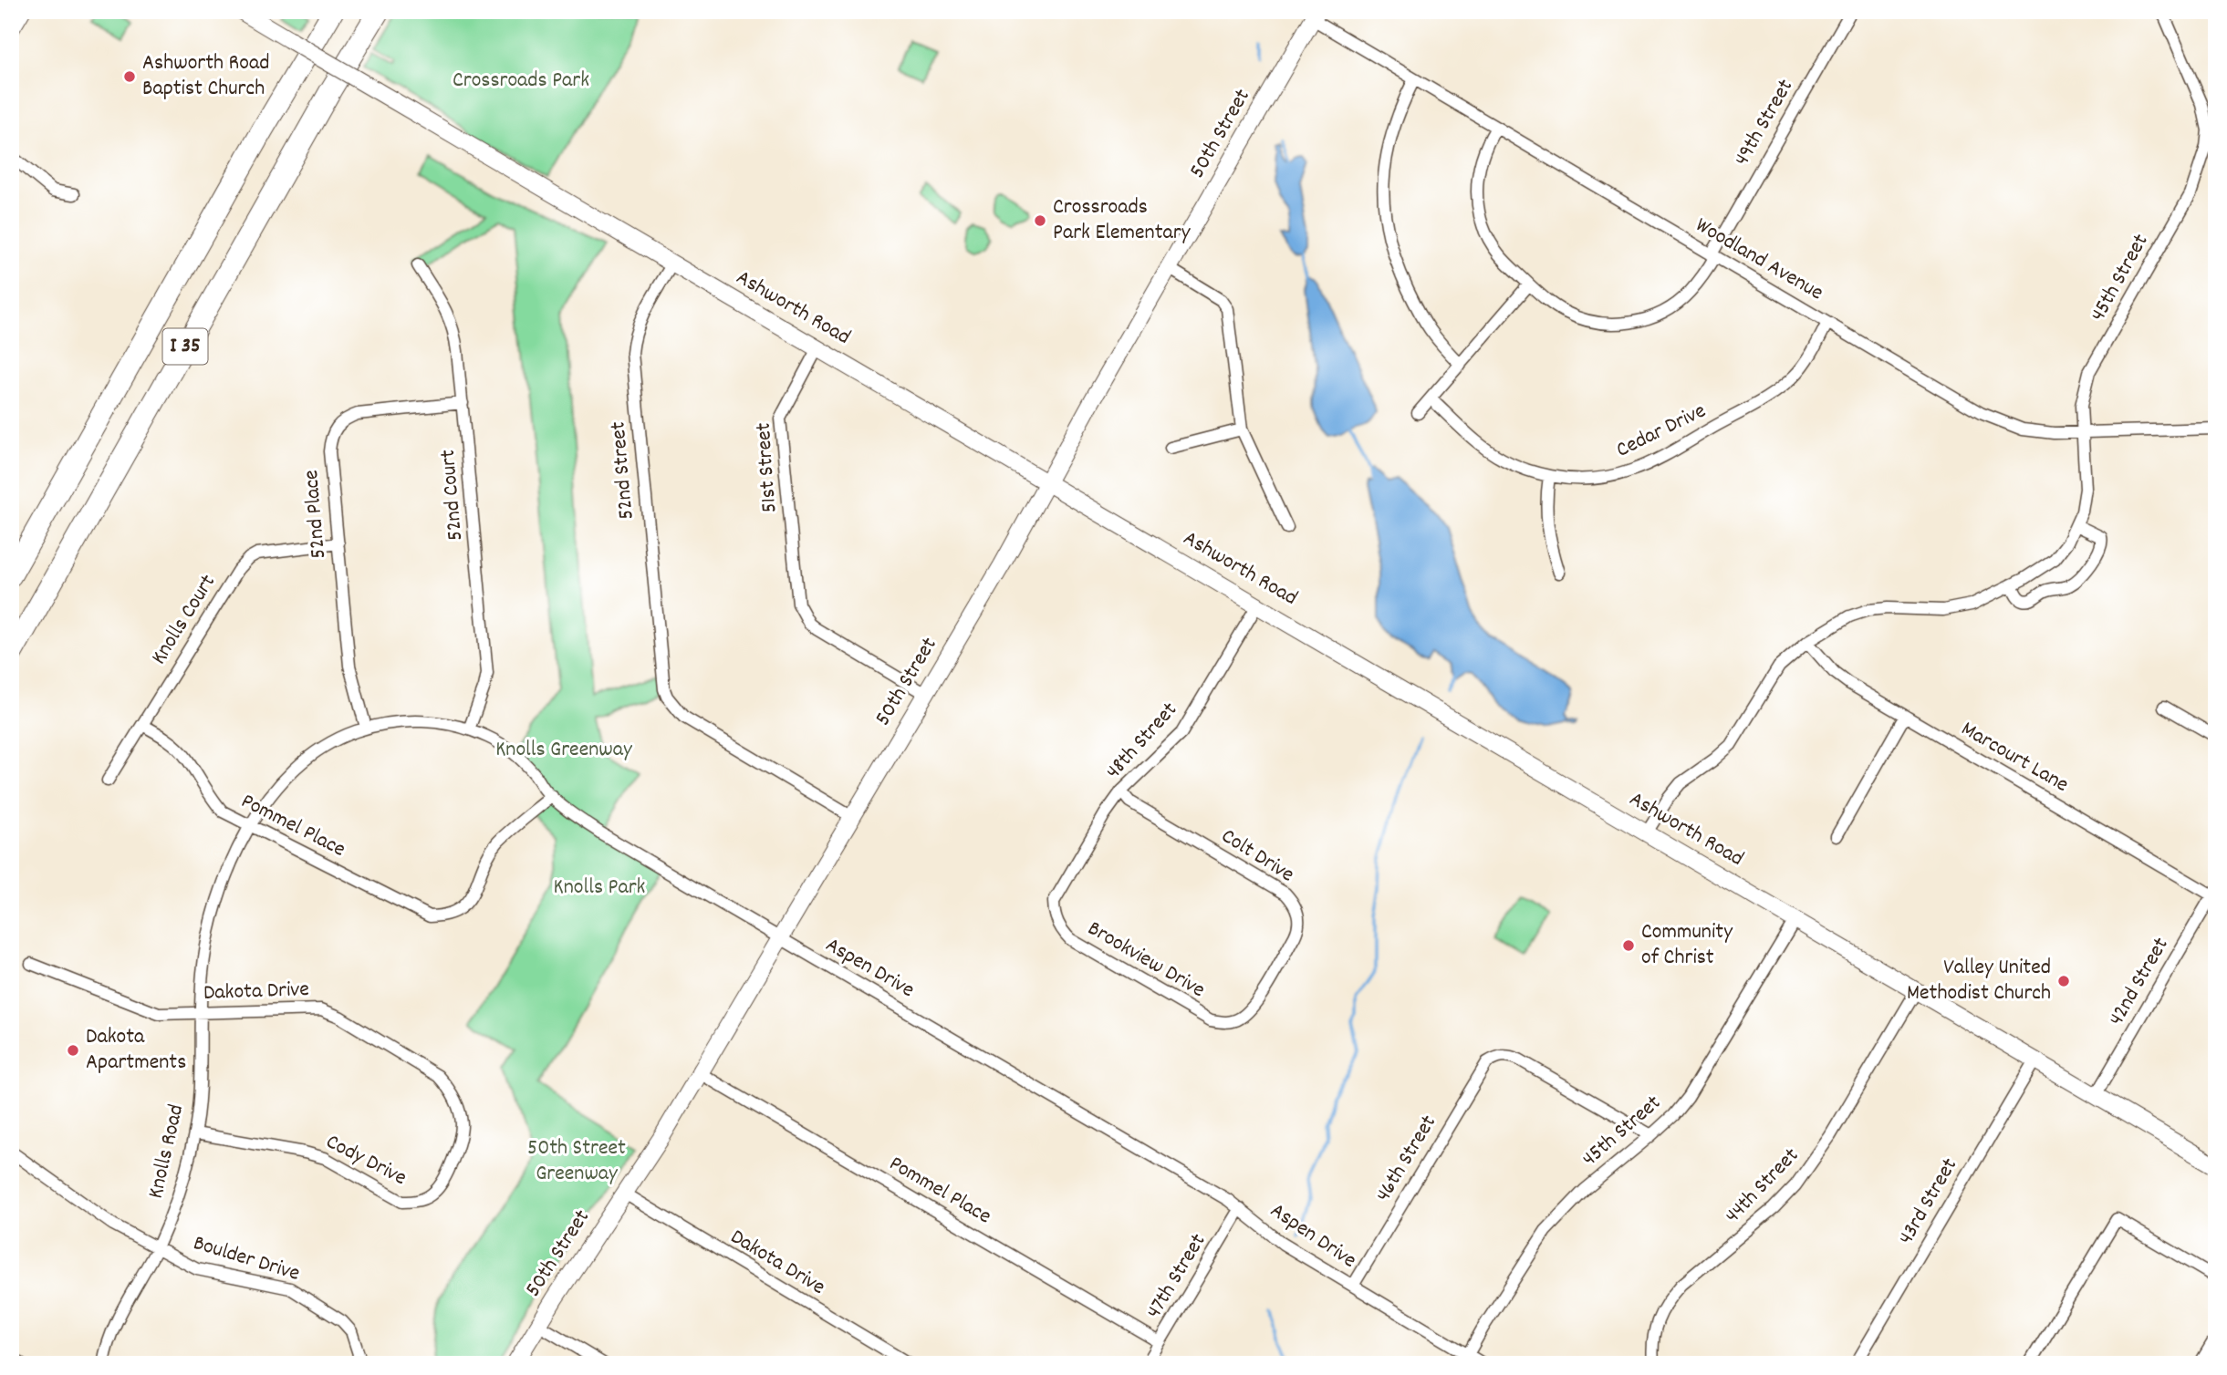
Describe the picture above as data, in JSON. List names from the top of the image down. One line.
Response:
{"streets":{"highway":["I 35"],"main road":["50th Street","Ashworth Road"],"street":["49th Street","Woodland Avenue","45th Street","Cedar Drive","51st Street","52nd Street","52nd Court","52nd Place","Knolls Court","48th Street","Marcourt Lane","Pommel Place","Colt Drive","Brookview Drive","Aspen Drive","42nd Street","Dakota Drive","Knolls Road","46th Street","Cody Drive","44th Street","43rd Street","Boulder Drive","47th Street"]},"crossings":[["49th Street","Woodland Avenue"],["50th Street","Woodland Avenue"],["50th Street","Ashworth Road"],["50th Street","51st Street"],["50th Street","52nd Street"],["50th Street","Pommel Place"],["50th Street","Aspen Drive"],["50th Street","Dakota Drive"],["Woodland Avenue","45th Street"],["Woodland Avenue","Cedar Drive"],["45th Street","Ashworth Road"],["45th Street","Marcourt Lane"],["45th Street","Aspen Drive"],["45th Street","46th Street"],["Ashworth Road","51st Street"],["Ashworth Road","52nd Street"],["Ashworth Road","48th Street"],["Ashworth Road","42nd Street"],["Ashworth Road","44th Street"],["Ashworth Road","43rd Street"],["52nd Court","52nd Place"],["52nd Court","Aspen Drive"],["52nd Place","Knolls Court"],["52nd Place","Aspen Drive"],["Knolls Court","Pommel Place"],["48th Street","Colt Drive"],["48th Street","Brookview Drive"],["Marcourt Lane","42nd Street"],["Pommel Place","Aspen Drive"],["Pommel Place","Knolls Road"],["Pommel Place","47th Street"],["Colt Drive","Brookview Drive"],["Aspen Drive","Knolls Road"],["Aspen Drive","46th Street"],["Aspen Drive","47th Street"],["Dakota Drive","Knolls Road"],["Dakota Drive","Cody Drive"],["Knolls Road","Cody Drive"],["Knolls Road","Boulder Drive"]],"parks":["Crossroads Park","Knolls Greenway","Knolls Park","50th Street Greenway"],"places":["Ashworth Road Baptist Church","Crossroads Park Elementary","Community of Christ","Valley United Methodist Church","Dakota Apartments"]}
